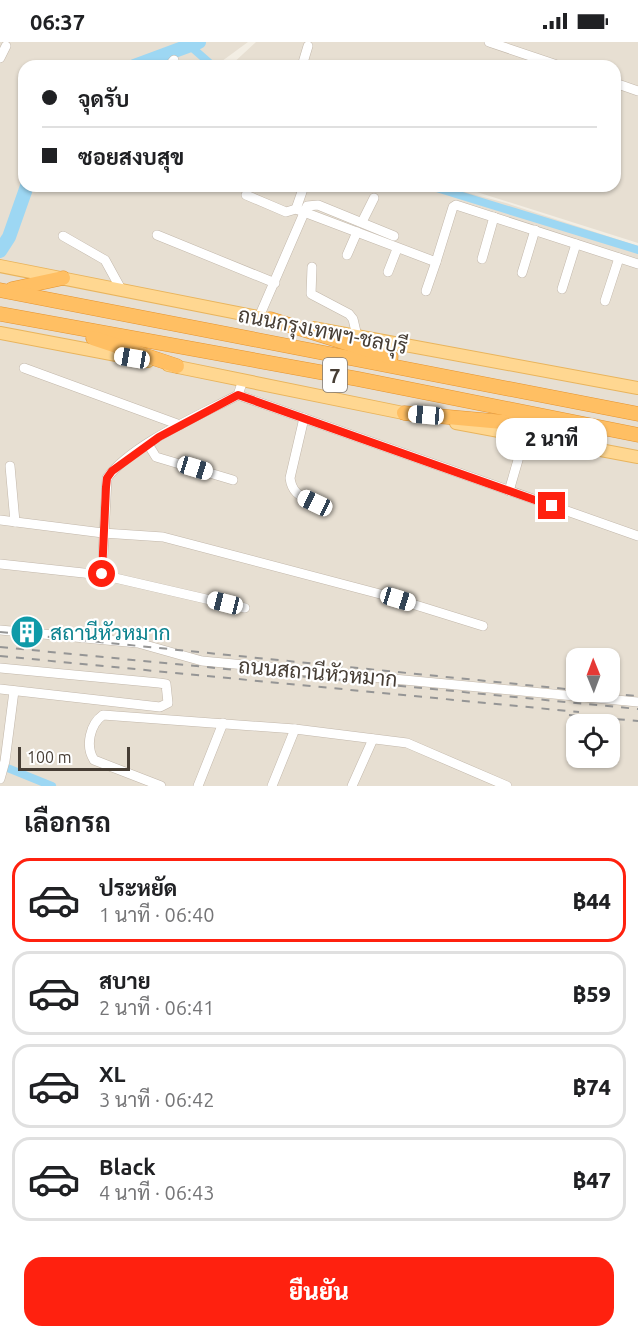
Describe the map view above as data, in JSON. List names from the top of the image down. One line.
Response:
{"streets":{"highway":["ถนนกรุงเทพฯ-ชลบุรี","7"],"street":["ถนนสถานีหัวหมาก"]},"places":{"building":["สถานีหัวหมาก"]},"scale_bar":"100 m","north":"top","page":{"status":"06:37","banner":["จุดรับ","ซอยสงบสุข"],"bubble":"2 นาที","scale":"100 m","heading":"เลือกรถ","list":[{"name":"ประหยัด","note":"1 นาที · 06:40","value":"฿44"},{"name":"สบาย","note":"2 นาที · 06:41","value":"฿59"},{"name":"XL","note":"3 นาที · 06:42","value":"฿74"},{"name":"Black","note":"4 นาที · 06:43","value":"฿47"}],"buttons":"ยืนยัน"}}
